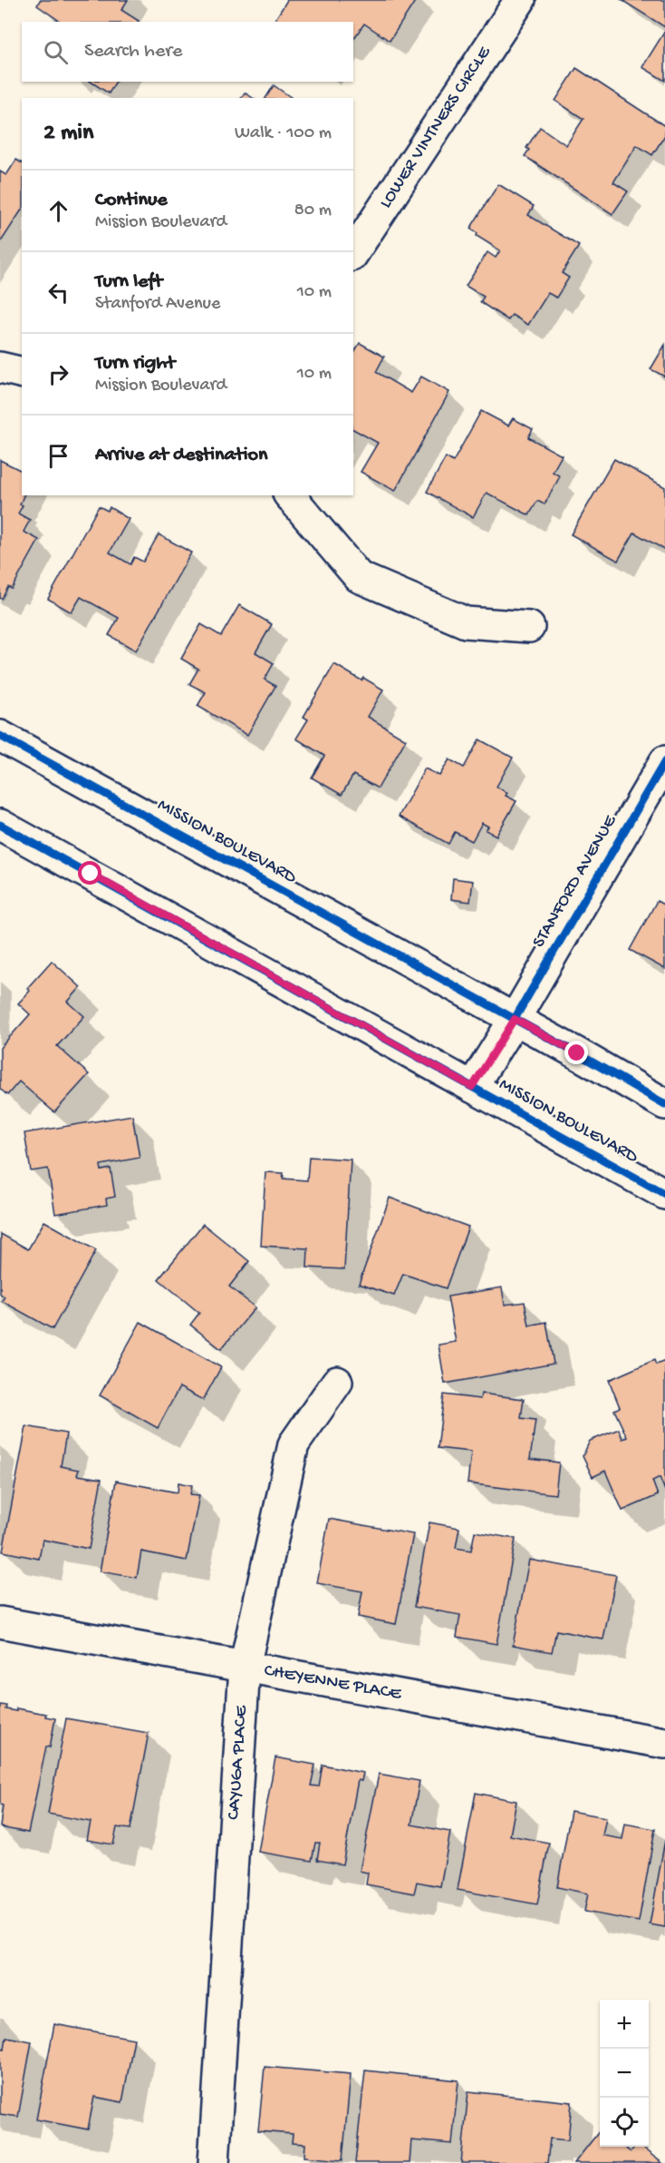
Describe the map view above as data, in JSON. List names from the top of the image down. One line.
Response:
{"streets":{"street":["LOWER VINTNERS CIRCLE","MISSION BOULEVARD","STANFORD AVENUE","CHEYENNE PLACE","CAYUGA PLACE"]},"crossings":[["MISSION BOULEVARD","STANFORD AVENUE"],["CHEYENNE PLACE","CAYUGA PLACE"]],"page":{"search":"Search here","heading":["2 min","Walk · 100 m"],"list":[["Continue","Mission Boulevard","80 m"],["Turn left","Stanford Avenue","10 m"],["Turn right","Mission Boulevard","10 m"],"Arrive at destination"],"map_buttons":["+","−"]}}
